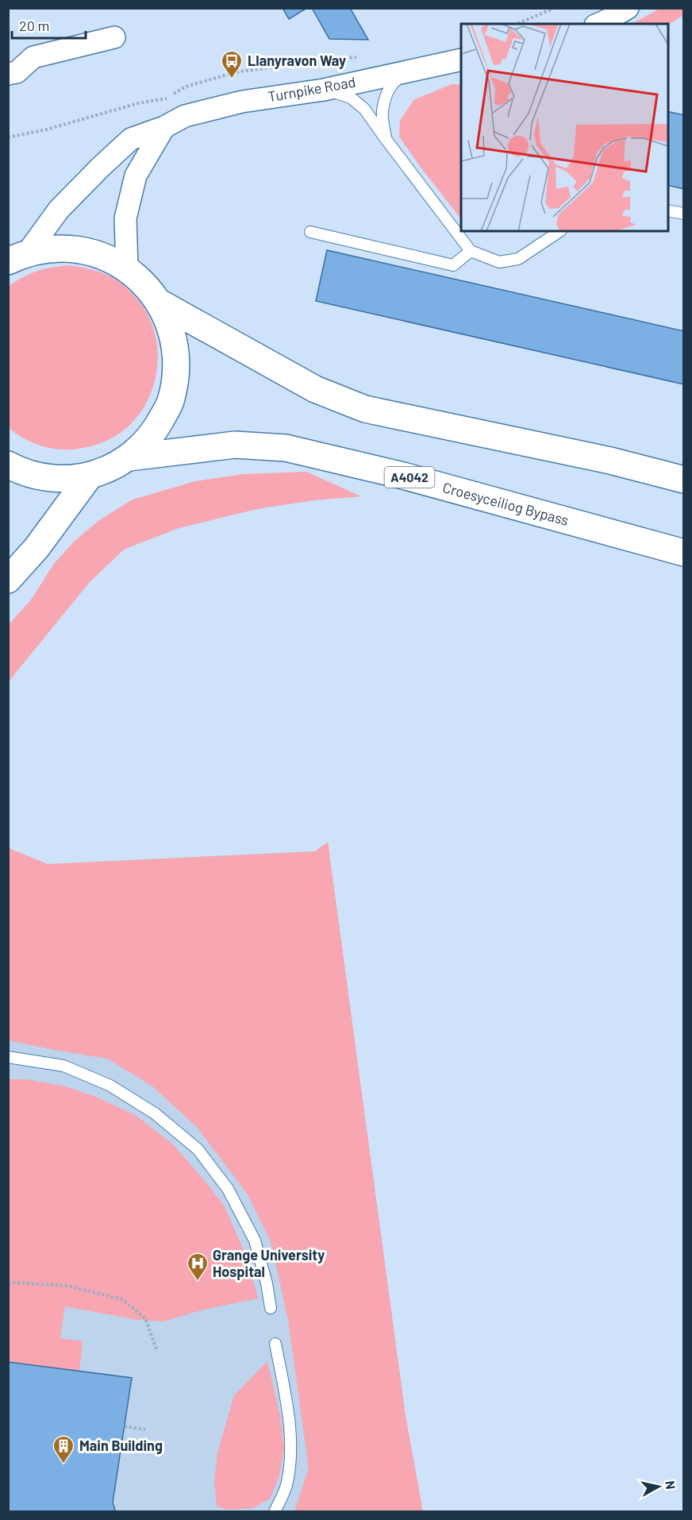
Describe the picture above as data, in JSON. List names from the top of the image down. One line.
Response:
{"streets":{"main road":["A4042","Croesyceiliog Bypass"],"street":["Turnpike Road"]},"places":{"bus stop":["Llanyravon Way"],"hospital":["Grange University Hospital"],"building":["Main Building"]},"scale_bar":"20 m","north":"right"}
